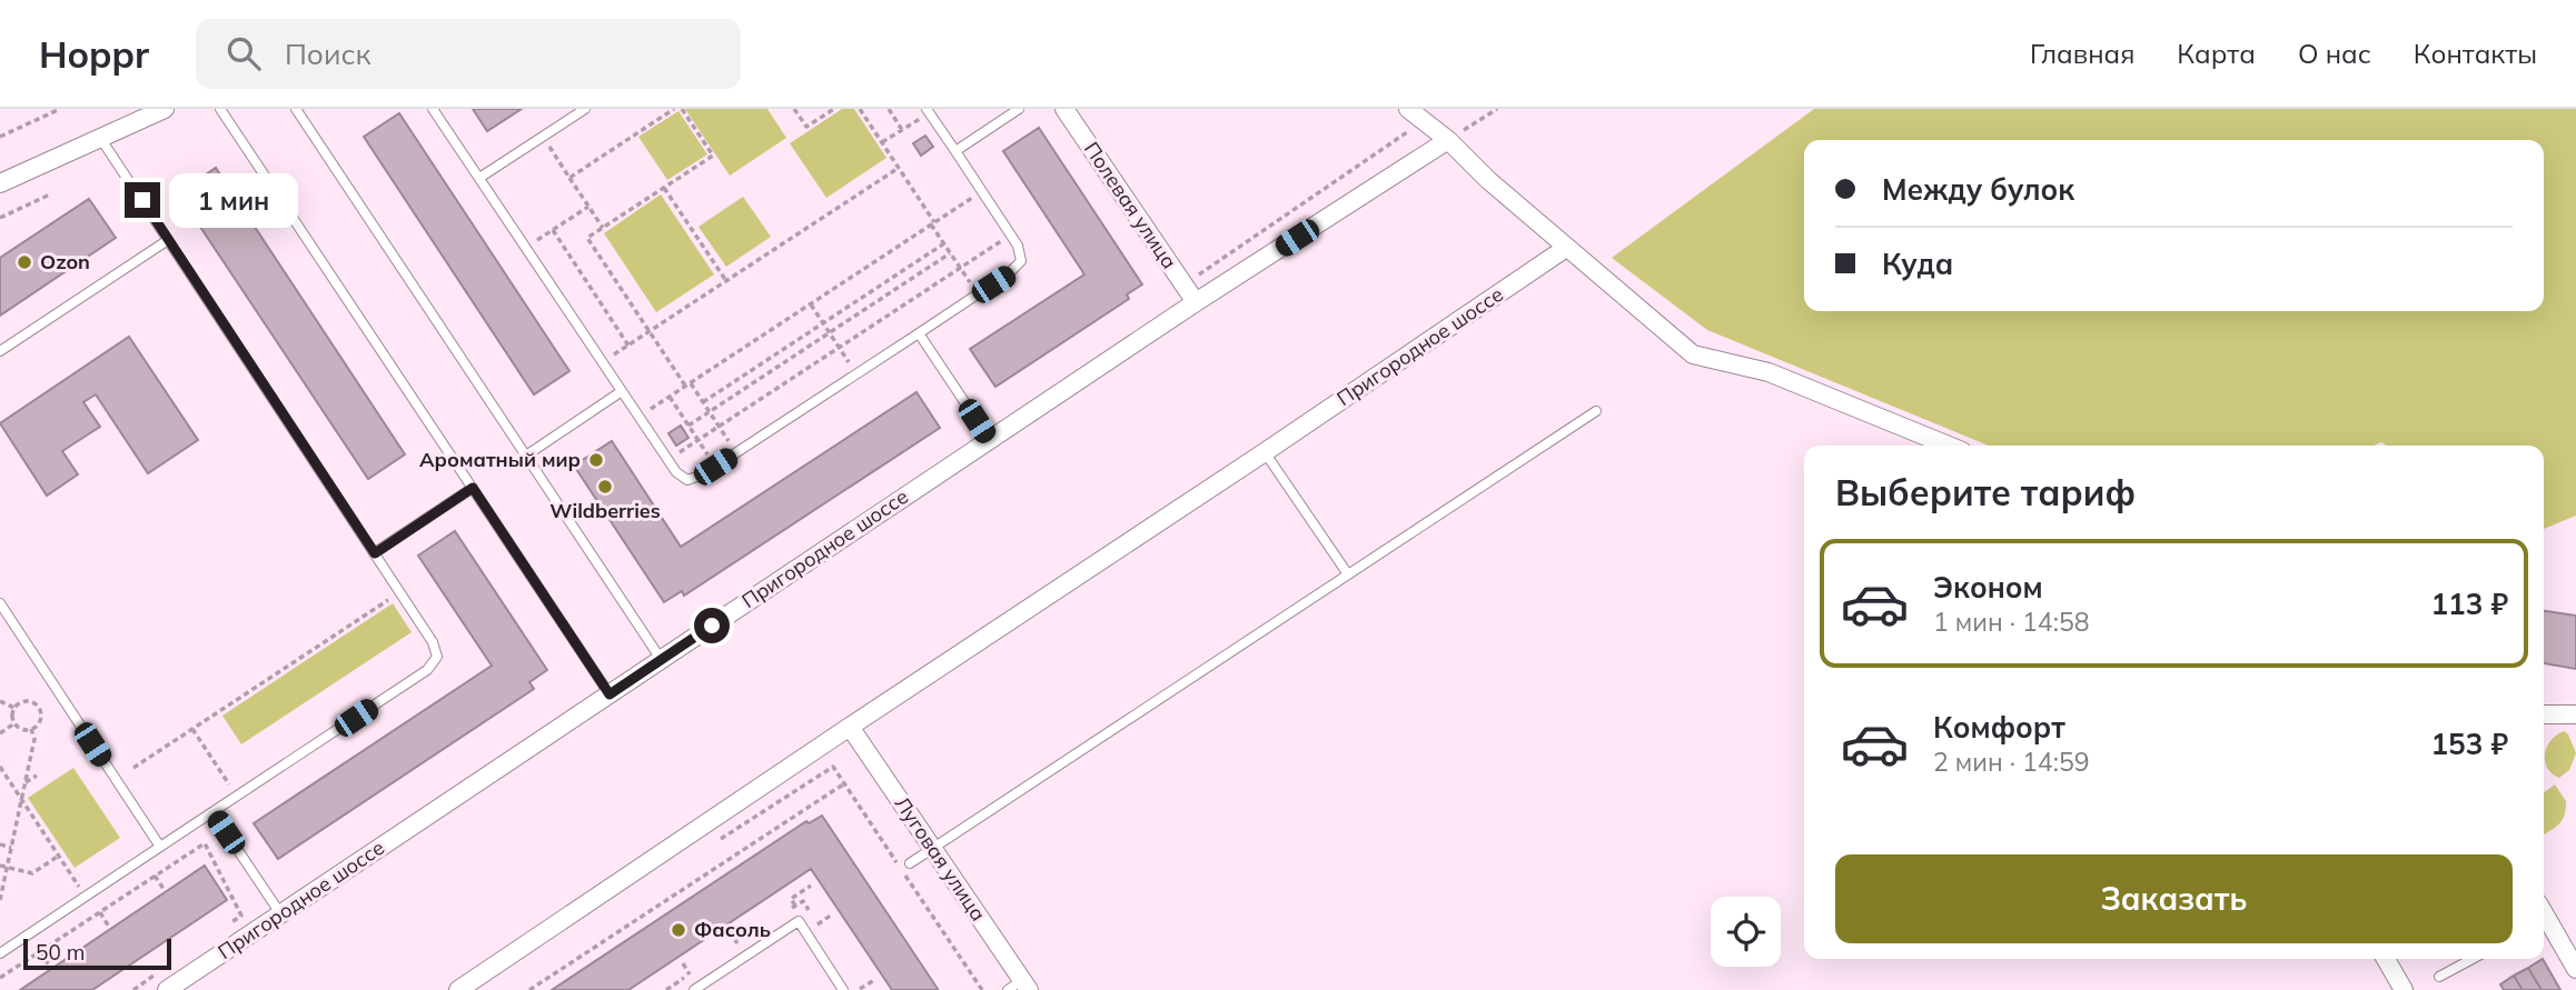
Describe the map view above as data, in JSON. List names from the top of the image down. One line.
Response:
{"streets":{"street":["Полевая улица","Пригородное шоссе","Луговая улица"]},"crossings":[["Полевая улица","Пригородное шоссе"],["Пригородное шоссе","Луговая улица"]],"places":["Ozon","Ароматный мир","Wildberries","Фасоль"],"scale_bar":"50 m","page":{"header":"Hoppr","search":"Поиск","nav":["Главная","Карта","О нас","Контакты"],"banner":["Между булок","Куда"],"bubble":"1 мин","heading":"Выберите тариф","list":[{"name":"Эконом","note":"1 мин · 14:58","value":"113 ₽"},{"name":"Комфорт","note":"2 мин · 14:59","value":"153 ₽"}],"buttons":"Заказать","scale":"50 m"}}
